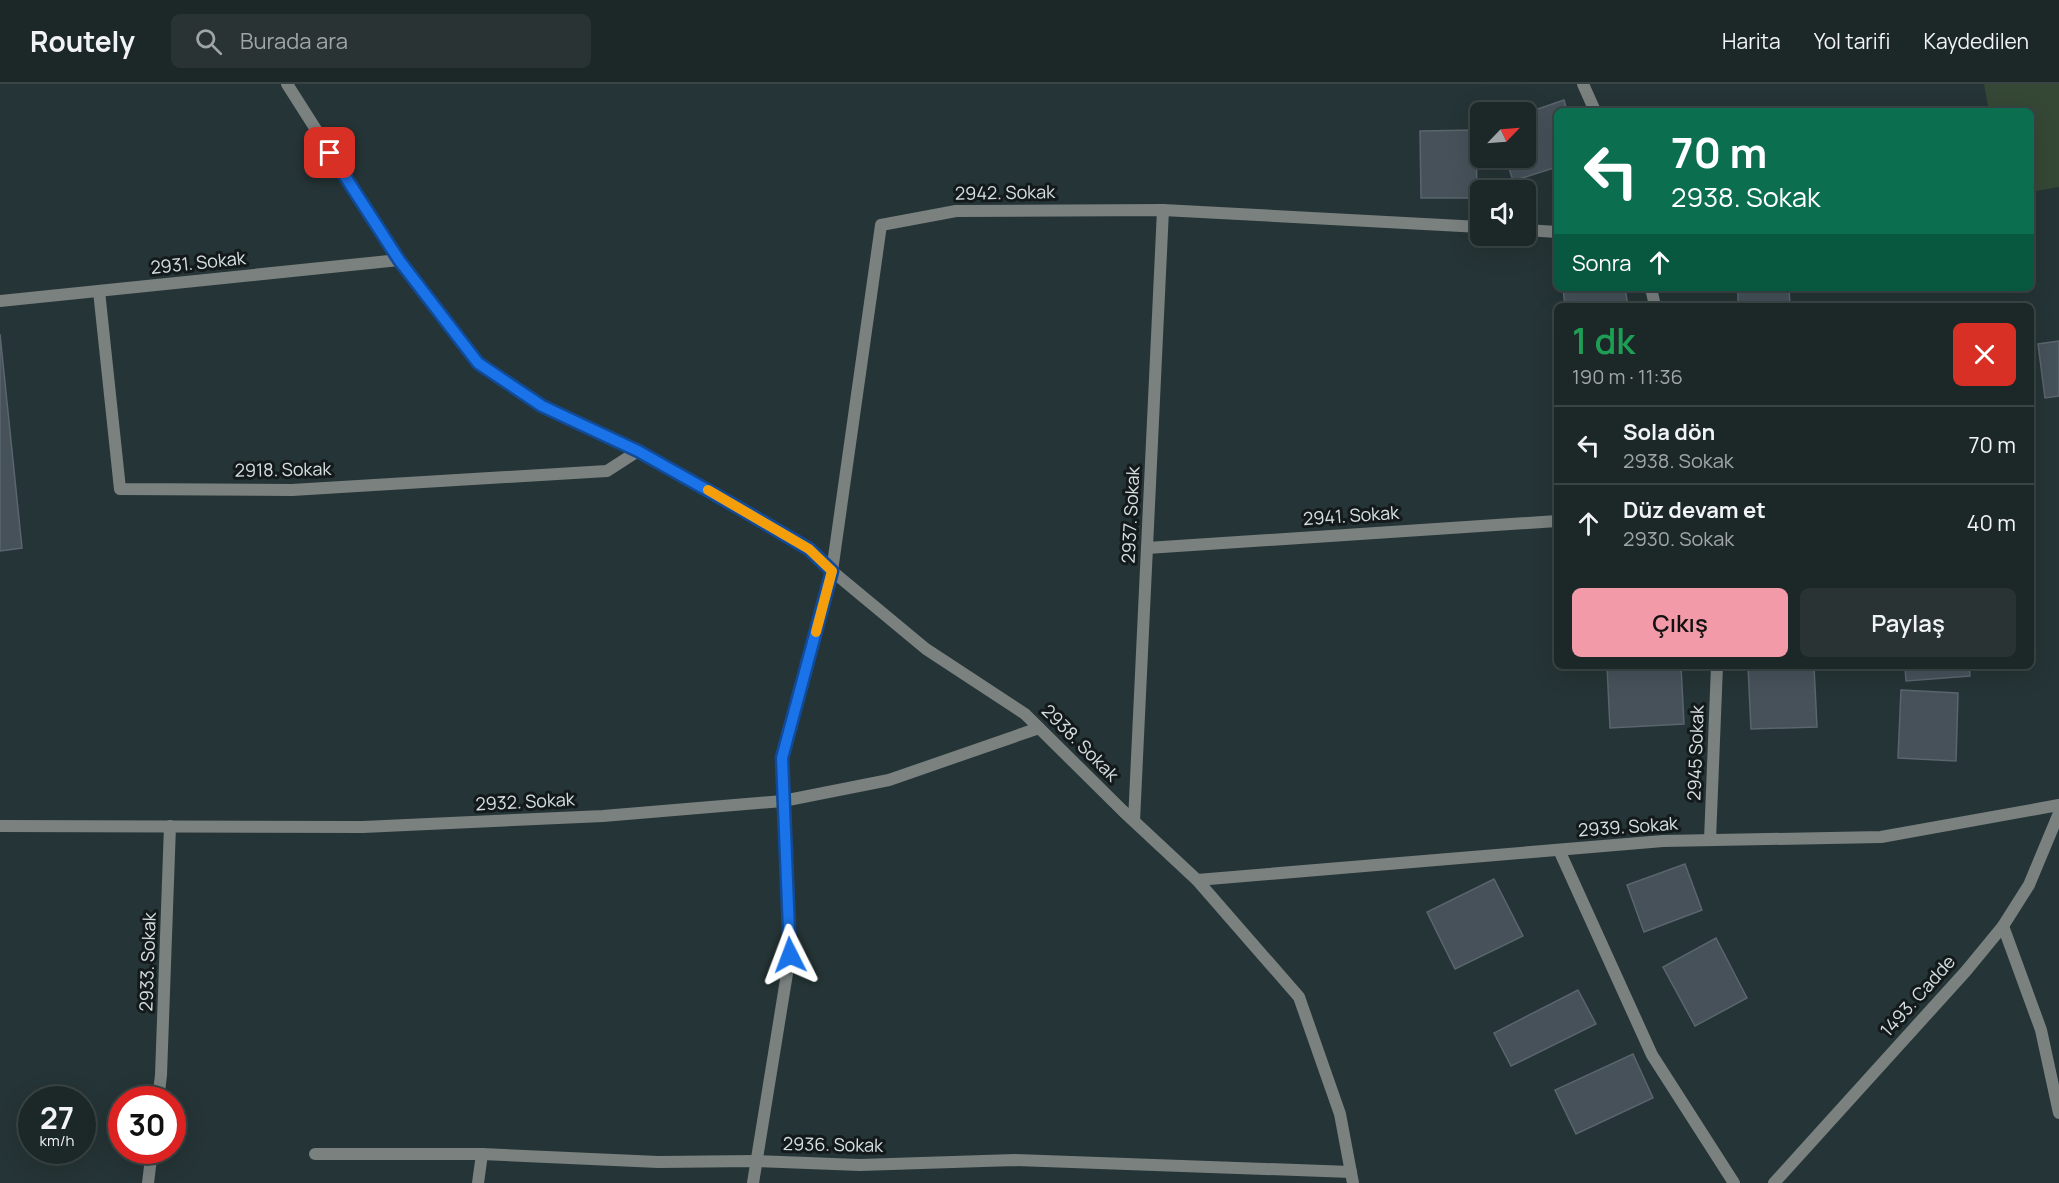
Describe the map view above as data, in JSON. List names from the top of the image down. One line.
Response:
{"streets":{"street":["2942. Sokak","2931. Sokak","2918. Sokak","2937. Sokak","2941. Sokak","2938. Sokak","2945 Sokak","2932. Sokak","2939. Sokak","2933. Sokak","1493. Cadde","2936. Sokak"]},"crossings":[["2942. Sokak","2937. Sokak"],["2942. Sokak","2938. Sokak"],["2931. Sokak","2918. Sokak"],["2931. Sokak","2938. Sokak"],["2918. Sokak","2938. Sokak"],["2937. Sokak","2941. Sokak"],["2937. Sokak","2938. Sokak"],["2938. Sokak","2932. Sokak"],["2938. Sokak","2939. Sokak"],["2938. Sokak","2936. Sokak"],["2945 Sokak","2939. Sokak"],["2932. Sokak","2933. Sokak"]],"north":"top right","page":{"header":"Routely","search":"Burada ara","nav":["Harita","Yol tarifi","Kaydedilen"],"turn":["70 m","2938. Sokak"],"then":"Sonra","heading":["1 dk","190 m · 11:36"],"list":[{"name":"Sola dön","note":"2938. Sokak","value":"70 m"},{"name":"Düz devam et","note":"2930. Sokak","value":"40 m"}],"buttons":["Çıkış","Paylaş"],"speed":"27 km/h","limit":"30"}}
